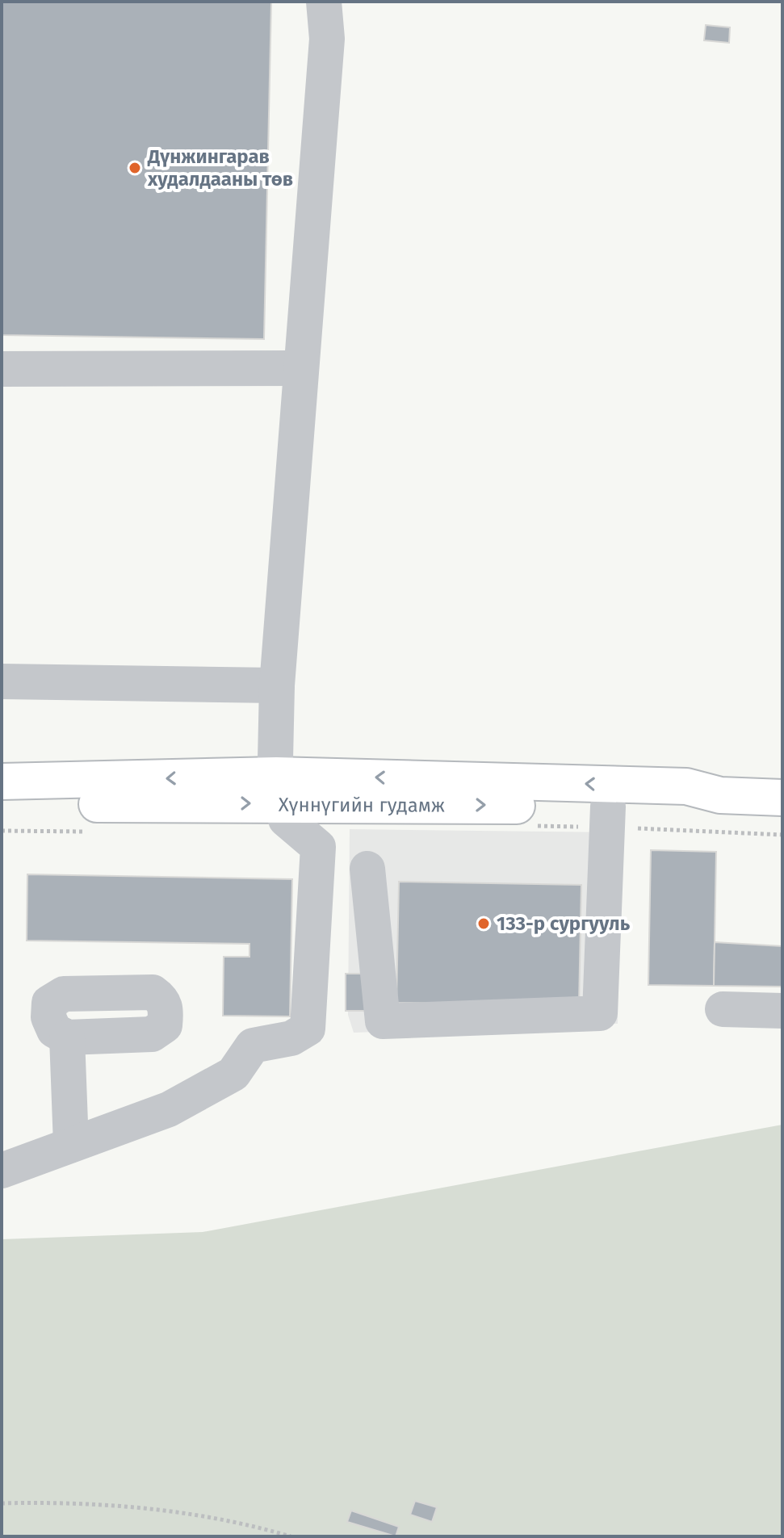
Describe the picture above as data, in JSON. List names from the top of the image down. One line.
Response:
{"streets":{"main road":["Хүннүгийн гудамж"]},"places":["Дүнжингарав худалдааны төв","133-р сургууль"]}
